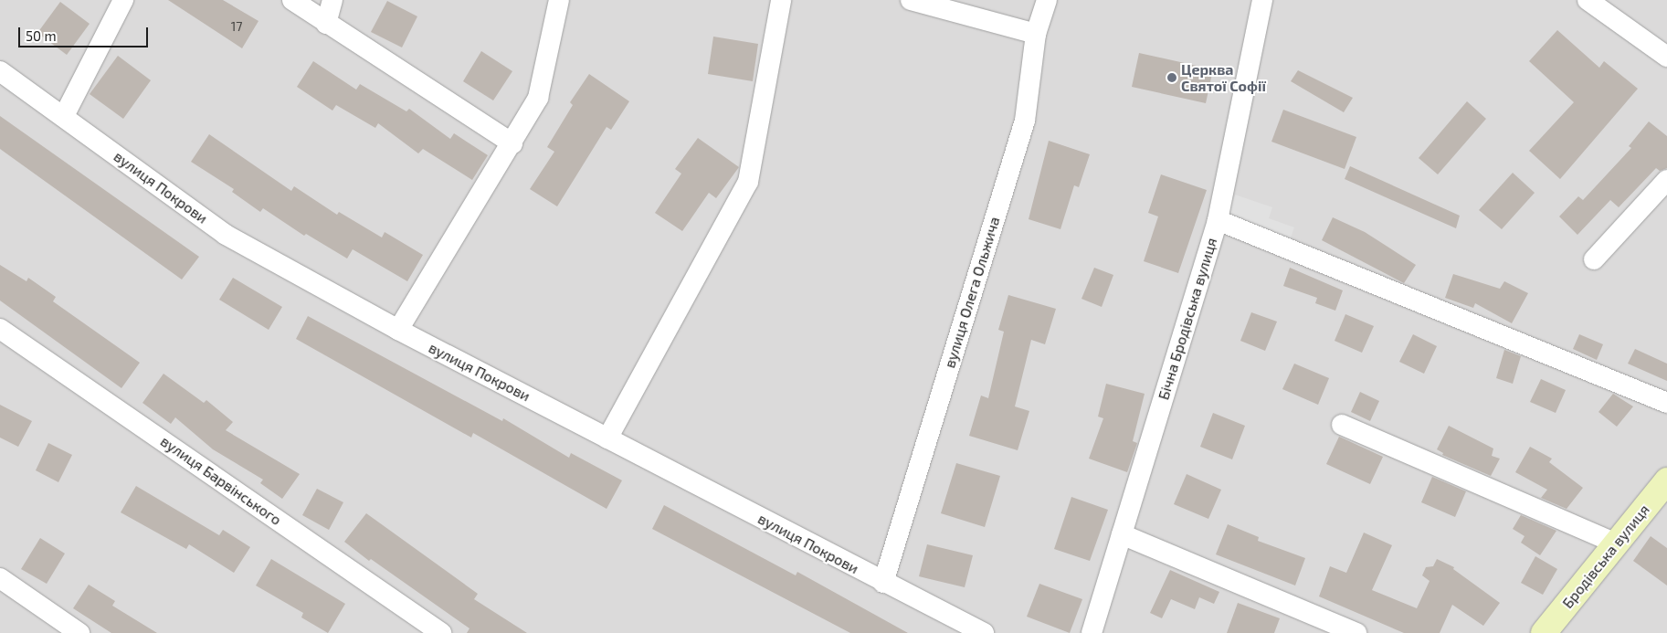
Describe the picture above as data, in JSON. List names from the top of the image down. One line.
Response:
{"streets":{"street":["вулиця Покрови","вулиця Олега Ольжича","Бічна Бродівська вулиця","вулиця Барвінського","Бродівська вулиця"]},"crossings":[["вулиця Покрови","вулиця Олега Ольжича"]],"places":["Церква Святої Софії"],"house_numbers":["17"],"scale_bar":"50 m"}
